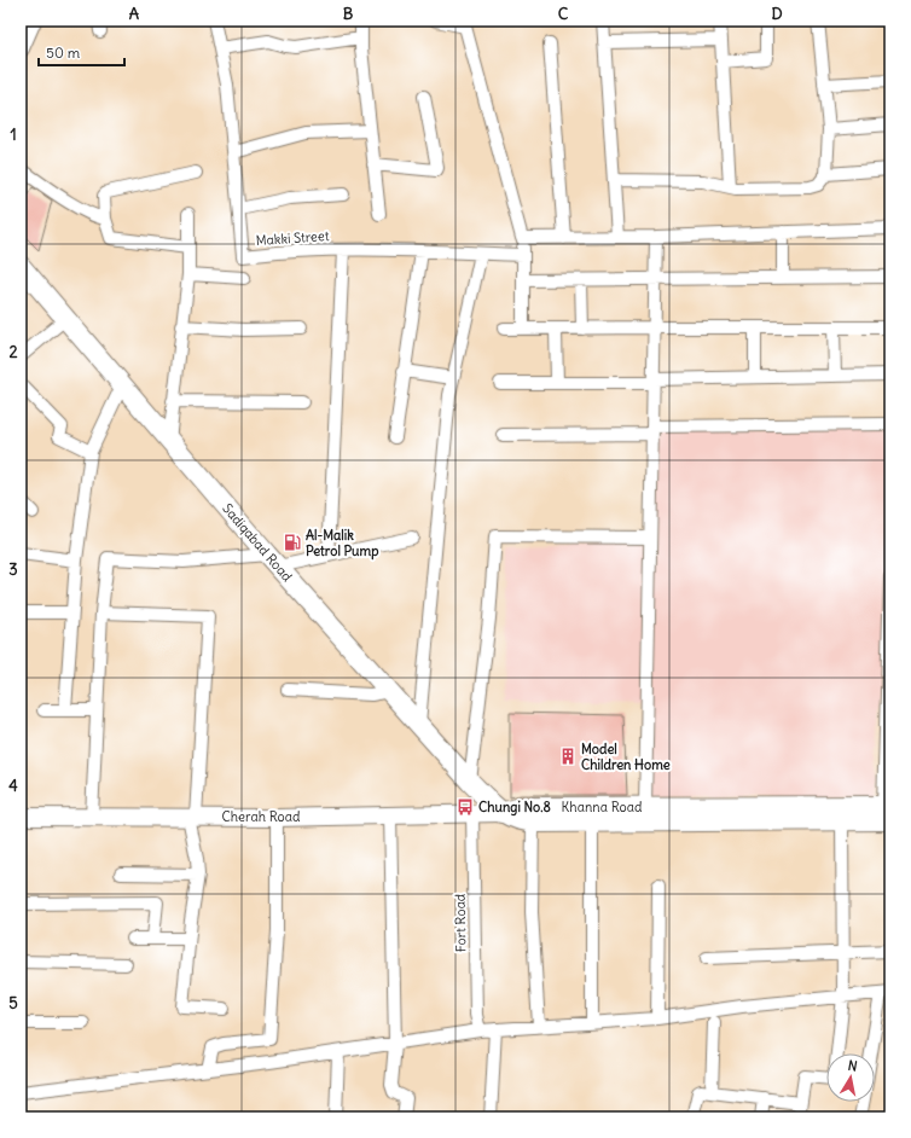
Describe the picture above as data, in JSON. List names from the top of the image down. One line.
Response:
{"streets":{"main road":["Sadiqabad Road","Khanna Road"],"street":["Makki Street","Cherah Road","Fort Road"]},"crossings":[["Sadiqabad Road","Khanna Road"],["Sadiqabad Road","Cherah Road"],["Khanna Road","Cherah Road"],["Cherah Road","Fort Road"]],"places":{"fuel station":["Al-Malik Petrol Pump"],"building":["Model Children Home"],"bus stop":["Chungi No.8"]},"scale_bar":"50 m","north":"top","grid":{"columns":["A","B","C","D"],"rows":["1","2","3","4","5"]}}
